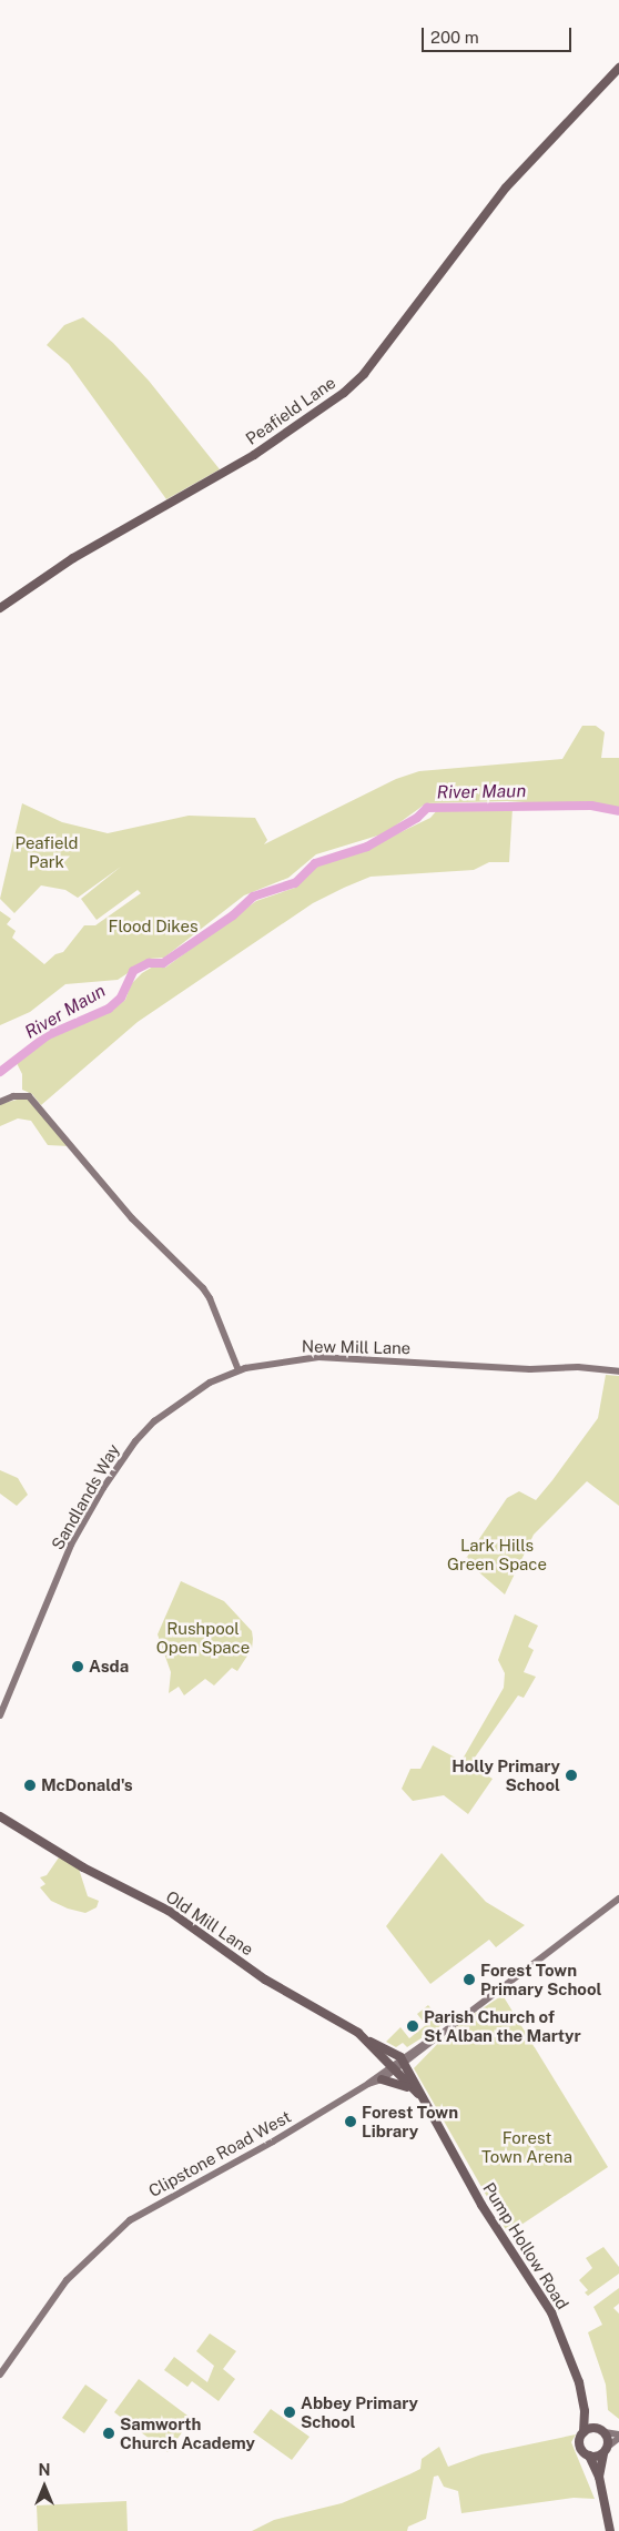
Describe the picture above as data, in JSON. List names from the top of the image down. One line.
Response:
{"streets":{"main road":["Peafield Lane","Old Mill Lane","Pump Hollow Road"],"street":["New Mill Lane","Sandlands Way","Clipstone Road West"]},"crossings":[["New Mill Lane","Sandlands Way"],["Old Mill Lane","Clipstone Road West"],["Old Mill Lane","Pump Hollow Road"],["Clipstone Road West","Pump Hollow Road"]],"water":["River Maun"],"parks":["Peafield Park","Flood Dikes","Lark Hills Green Space","Rushpool Open Space","Forest Town Arena"],"places":["Asda","Holly Primary School","McDonald's","Forest Town Primary School","Parish Church of St Alban the Martyr","Forest Town Library","Abbey Primary School","Samworth Church Academy"],"scale_bar":"200 m","north":"top"}
